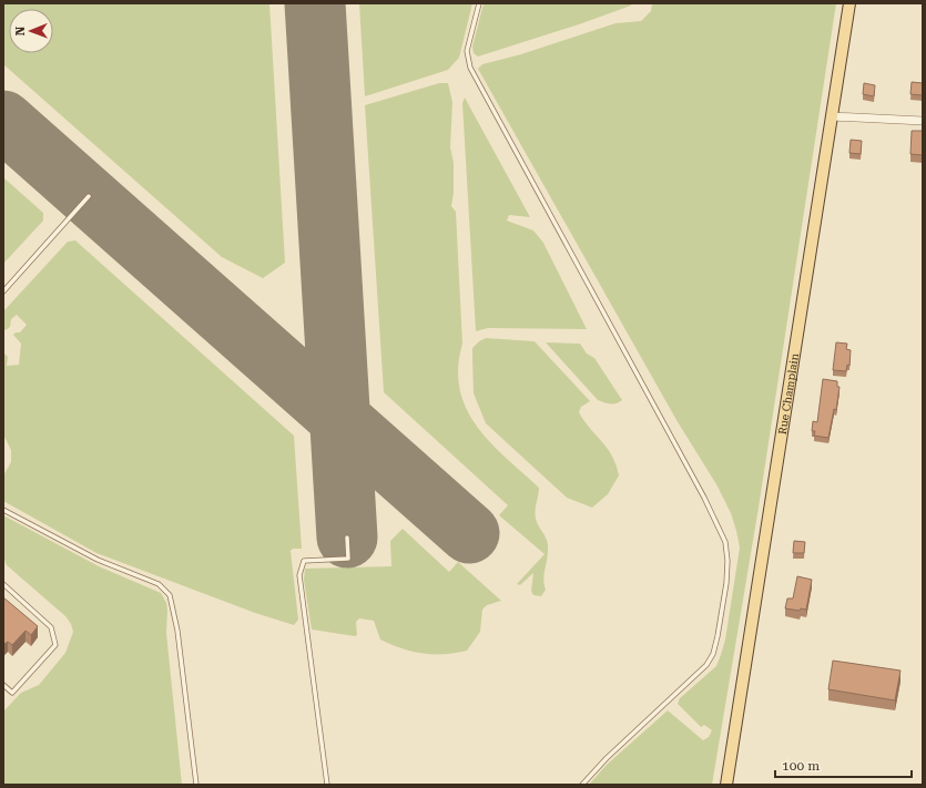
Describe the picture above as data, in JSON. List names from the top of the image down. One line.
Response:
{"streets":{"main road":["Rue Champlain"]},"scale_bar":"100 m","north":"left"}
